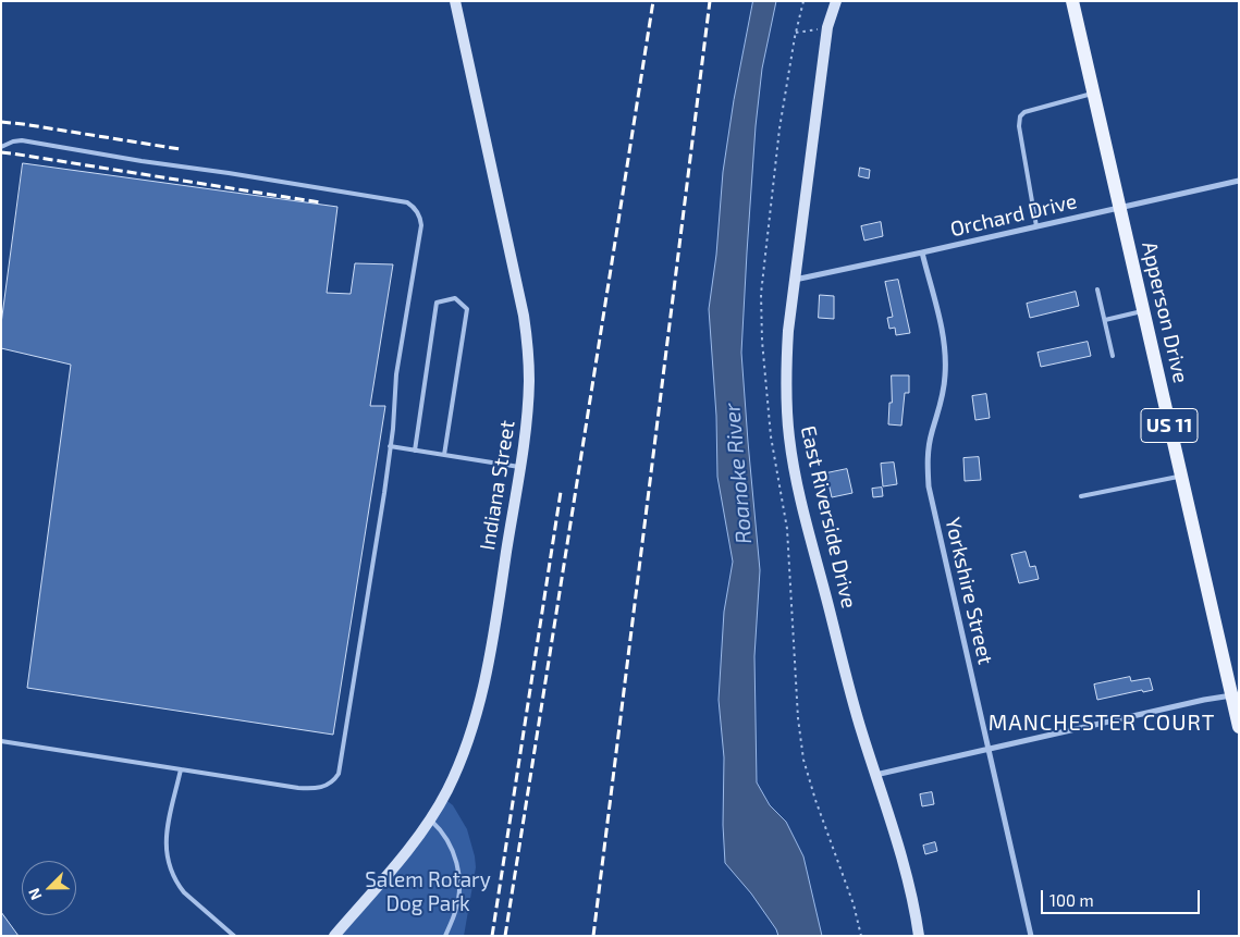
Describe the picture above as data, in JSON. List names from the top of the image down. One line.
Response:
{"streets":{"main road":["Apperson Drive","US 11"],"street":["Orchard Drive","Indiana Street","East Riverside Drive","Yorkshire Street"]},"crossings":[["Orchard Drive","Apperson Drive"],["Orchard Drive","East Riverside Drive"],["Orchard Drive","Yorkshire Street"]],"districts":["MANCHESTER COURT"],"water":["Roanoke River"],"parks":["Salem Rotary Dog Park"],"scale_bar":"100 m","north":"bottom left"}
